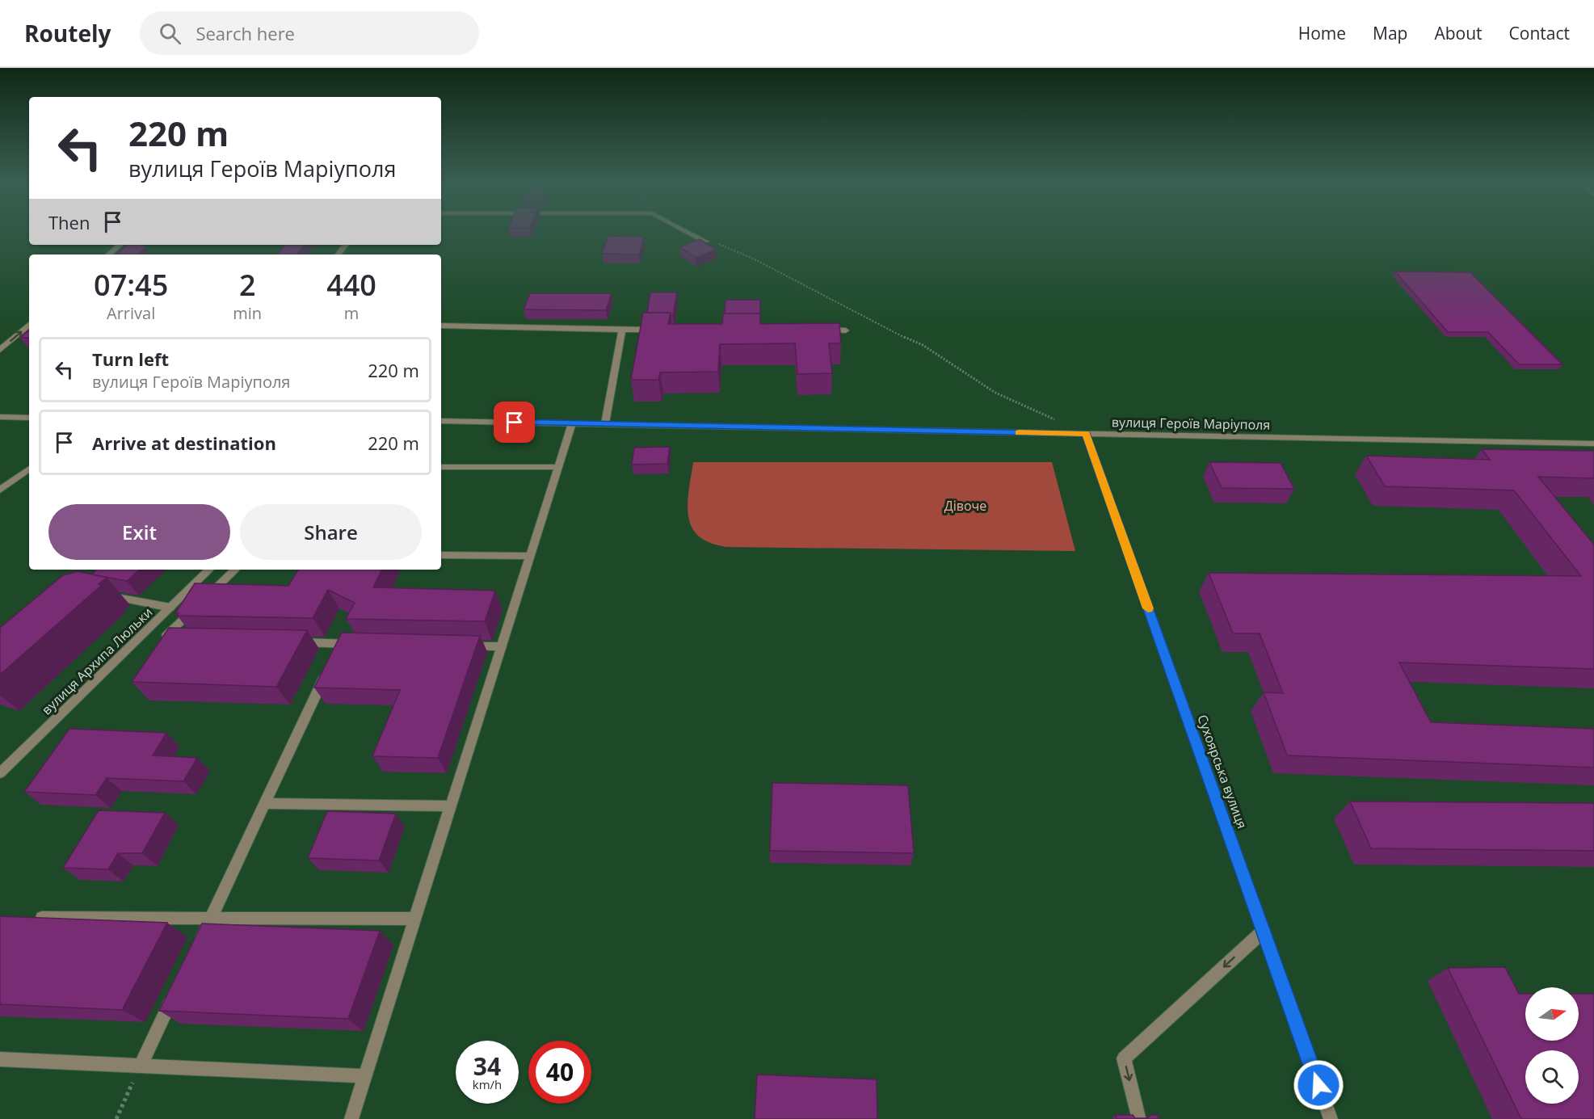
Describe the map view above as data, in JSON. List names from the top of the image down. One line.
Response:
{"streets":{"street":["вулиця Героїв Маріуполя","вулиця Архипа Люльки","Сухоярська вулиця"]},"crossings":[["вулиця Героїв Маріуполя","Сухоярська вулиця"]],"parks":["Дівоче"],"north":"right","page":{"header":"Routely","search":"Search here","nav":["Home","Map","About","Contact"],"turn":["220 m","вулиця Героїв Маріуполя"],"then":"Then","eta":["07:45","Arrival","2","min","440","m"],"list":[{"name":"Turn left","note":"вулиця Героїв Маріуполя","value":"220 m"},{"name":"Arrive at destination","value":"220 m"}],"buttons":["Exit","Share"],"speed":"34 km/h","limit":"40"}}
